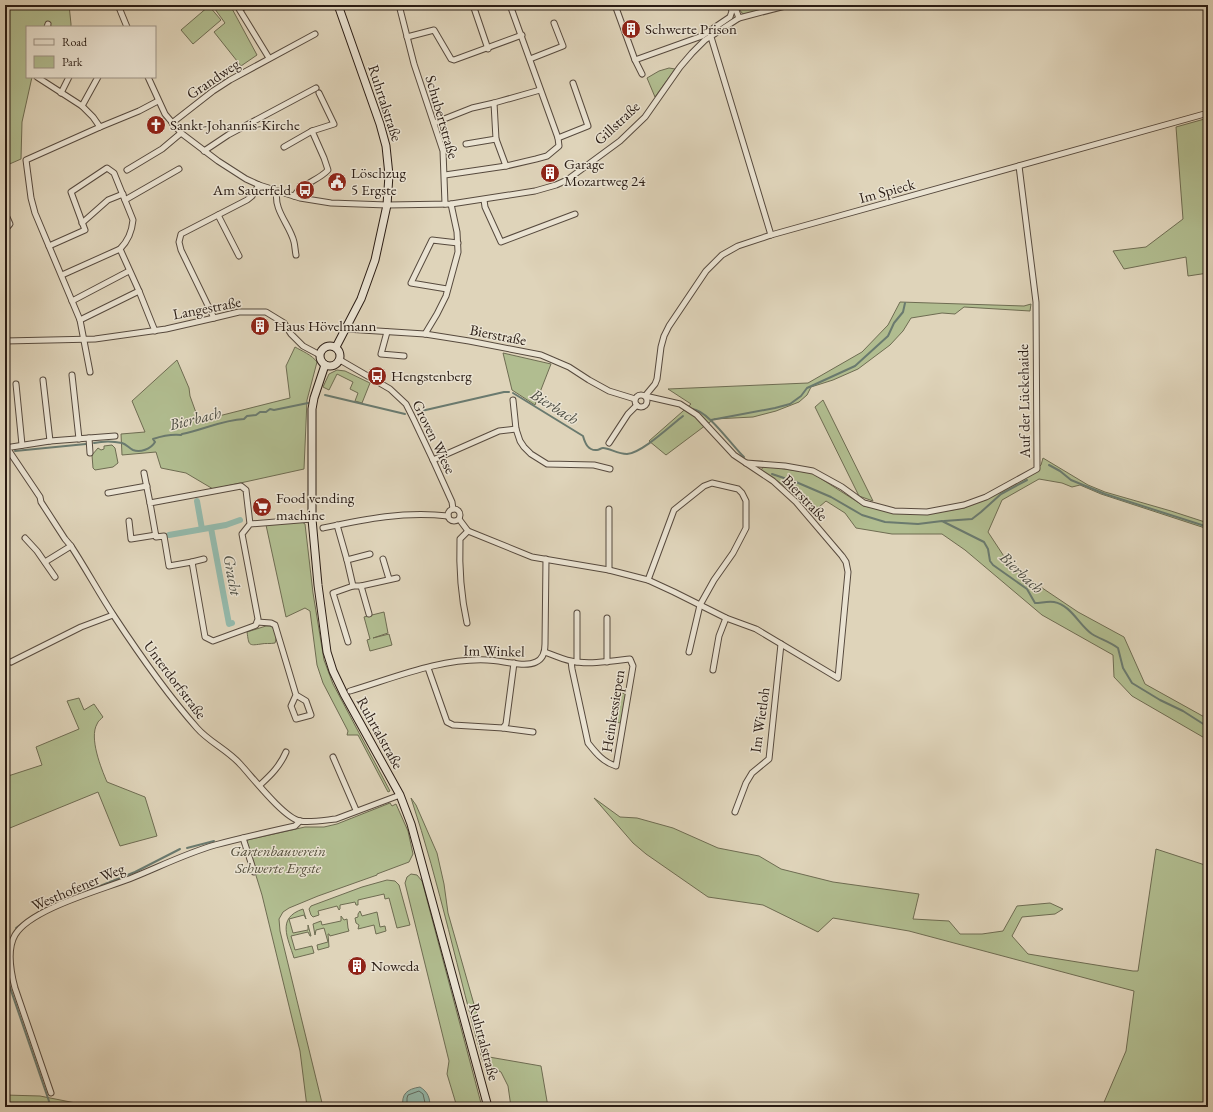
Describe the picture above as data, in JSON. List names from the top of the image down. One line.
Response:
{"streets":{"main road":["Ruhrtalstraße"],"street":["Grandweg","Schubertstraße","Gillstraße","Im Spieck","Langestraße","Bierstraße","Auf der Lückehaide","Groven Wiese","Im Winkel","Unterdorfstraße","Heinkessiepen","Im Wietloh","Westhofener Weg"]},"crossings":[["Grandweg","Gillstraße"],["Ruhrtalstraße","Gillstraße"],["Ruhrtalstraße","Langestraße"],["Ruhrtalstraße","Bierstraße"],["Ruhrtalstraße","Groven Wiese"],["Schubertstraße","Gillstraße"],["Schubertstraße","Bierstraße"],["Im Spieck","Bierstraße"],["Im Spieck","Auf der Lückehaide"],["Langestraße","Groven Wiese"],["Bierstraße","Auf der Lückehaide"],["Bierstraße","Im Wietloh"],["Unterdorfstraße","Westhofener Weg"]],"water":["Bierbach","Gracht"],"parks":["Gartenbauverein Schwerte Ergste"],"places":{"building":["Schwerte Prison","Garage Mozartweg 24","Haus Hövelmann","Noweda"],"church":["Sankt-Johannis-Kirche"],"public building":["Löschzug 5 Ergste"],"bus stop":["Am Sauerfeld","Hengstenberg"],"supermarket":["Food vending machine"]},"legend":["Road","Park"]}
